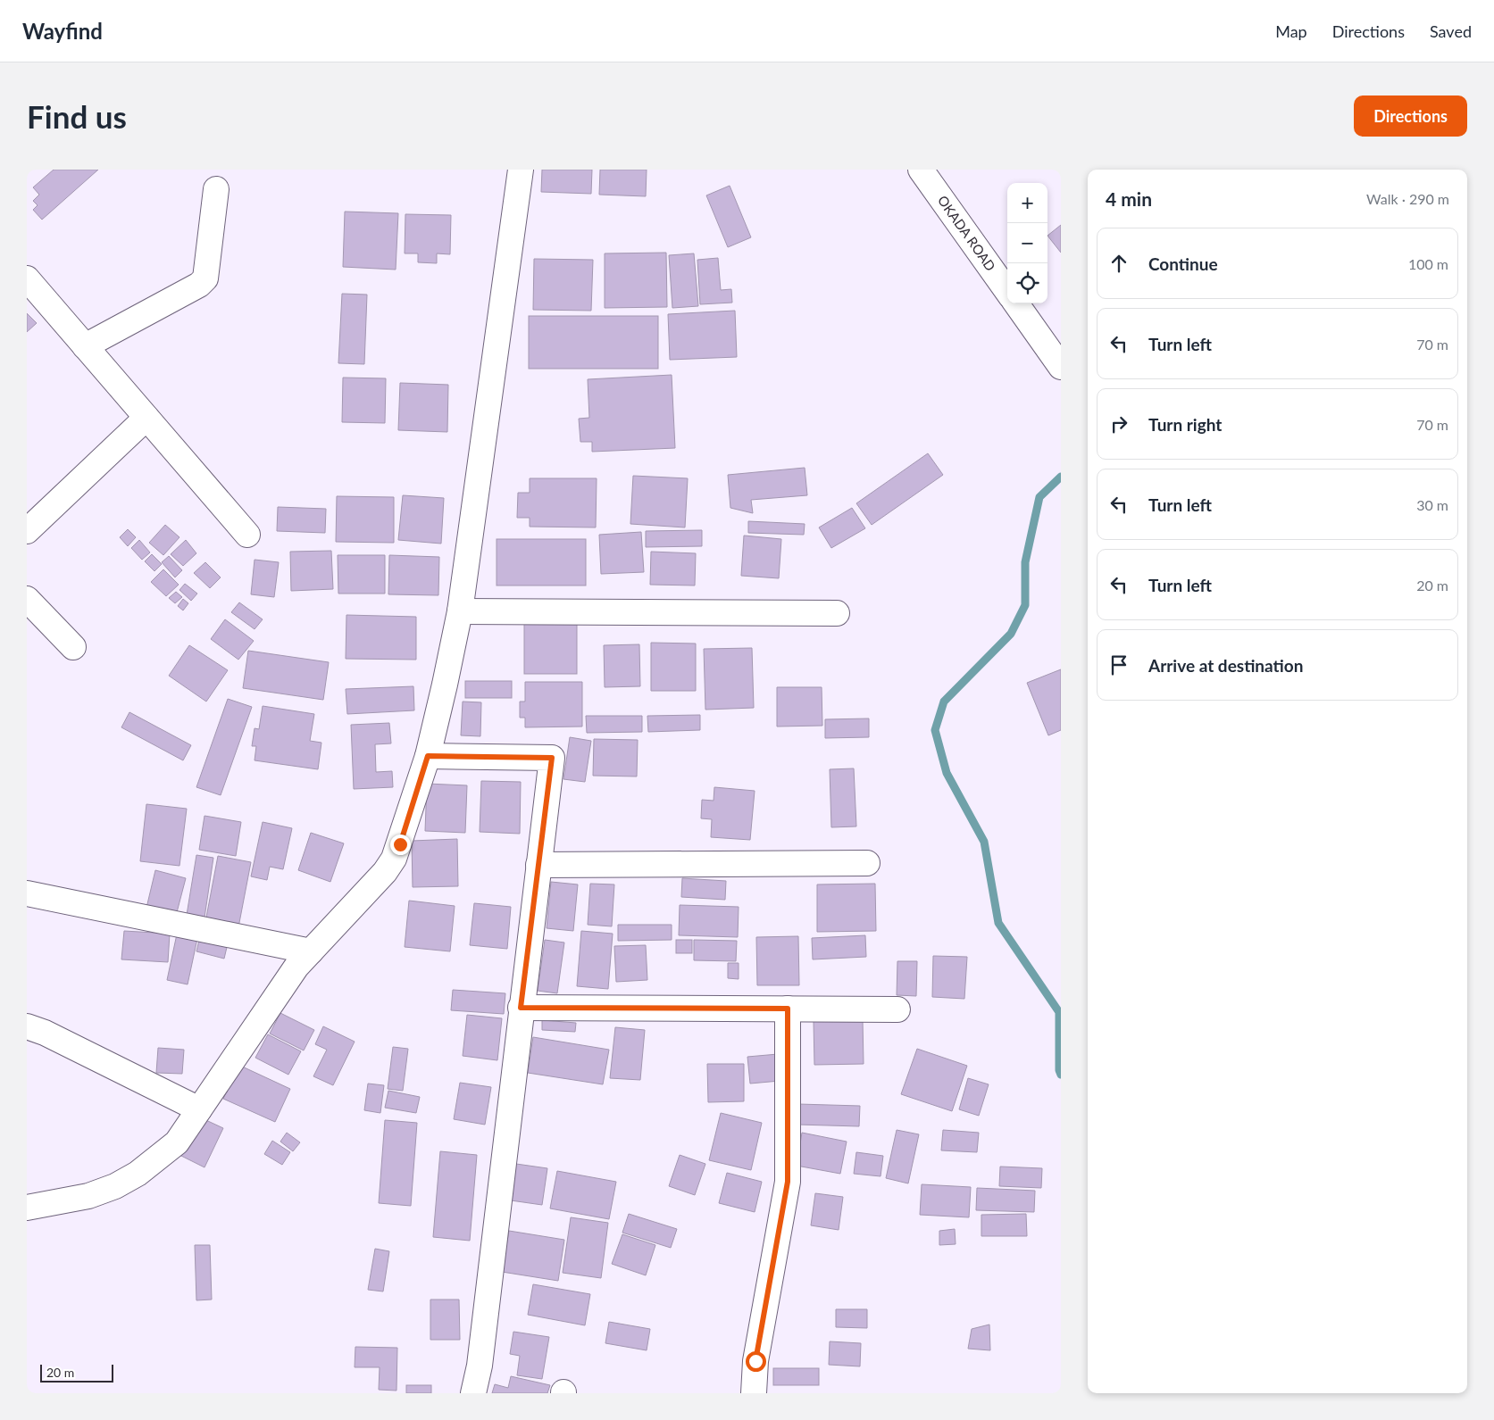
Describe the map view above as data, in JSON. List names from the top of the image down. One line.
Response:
{"streets":{"street":["OKADA ROAD"]},"scale_bar":"20 m","page":{"header":"Wayfind","nav":["Map","Directions","Saved"],"buttons":"Directions","title":"Find us","heading":["4 min","Walk · 290 m"],"map_buttons":["+","−"],"list":[["Continue","100 m"],["Turn left","70 m"],["Turn right","70 m"],["Turn left","30 m"],["Turn left","20 m"],"Arrive at destination"],"scale":"20 m"}}
